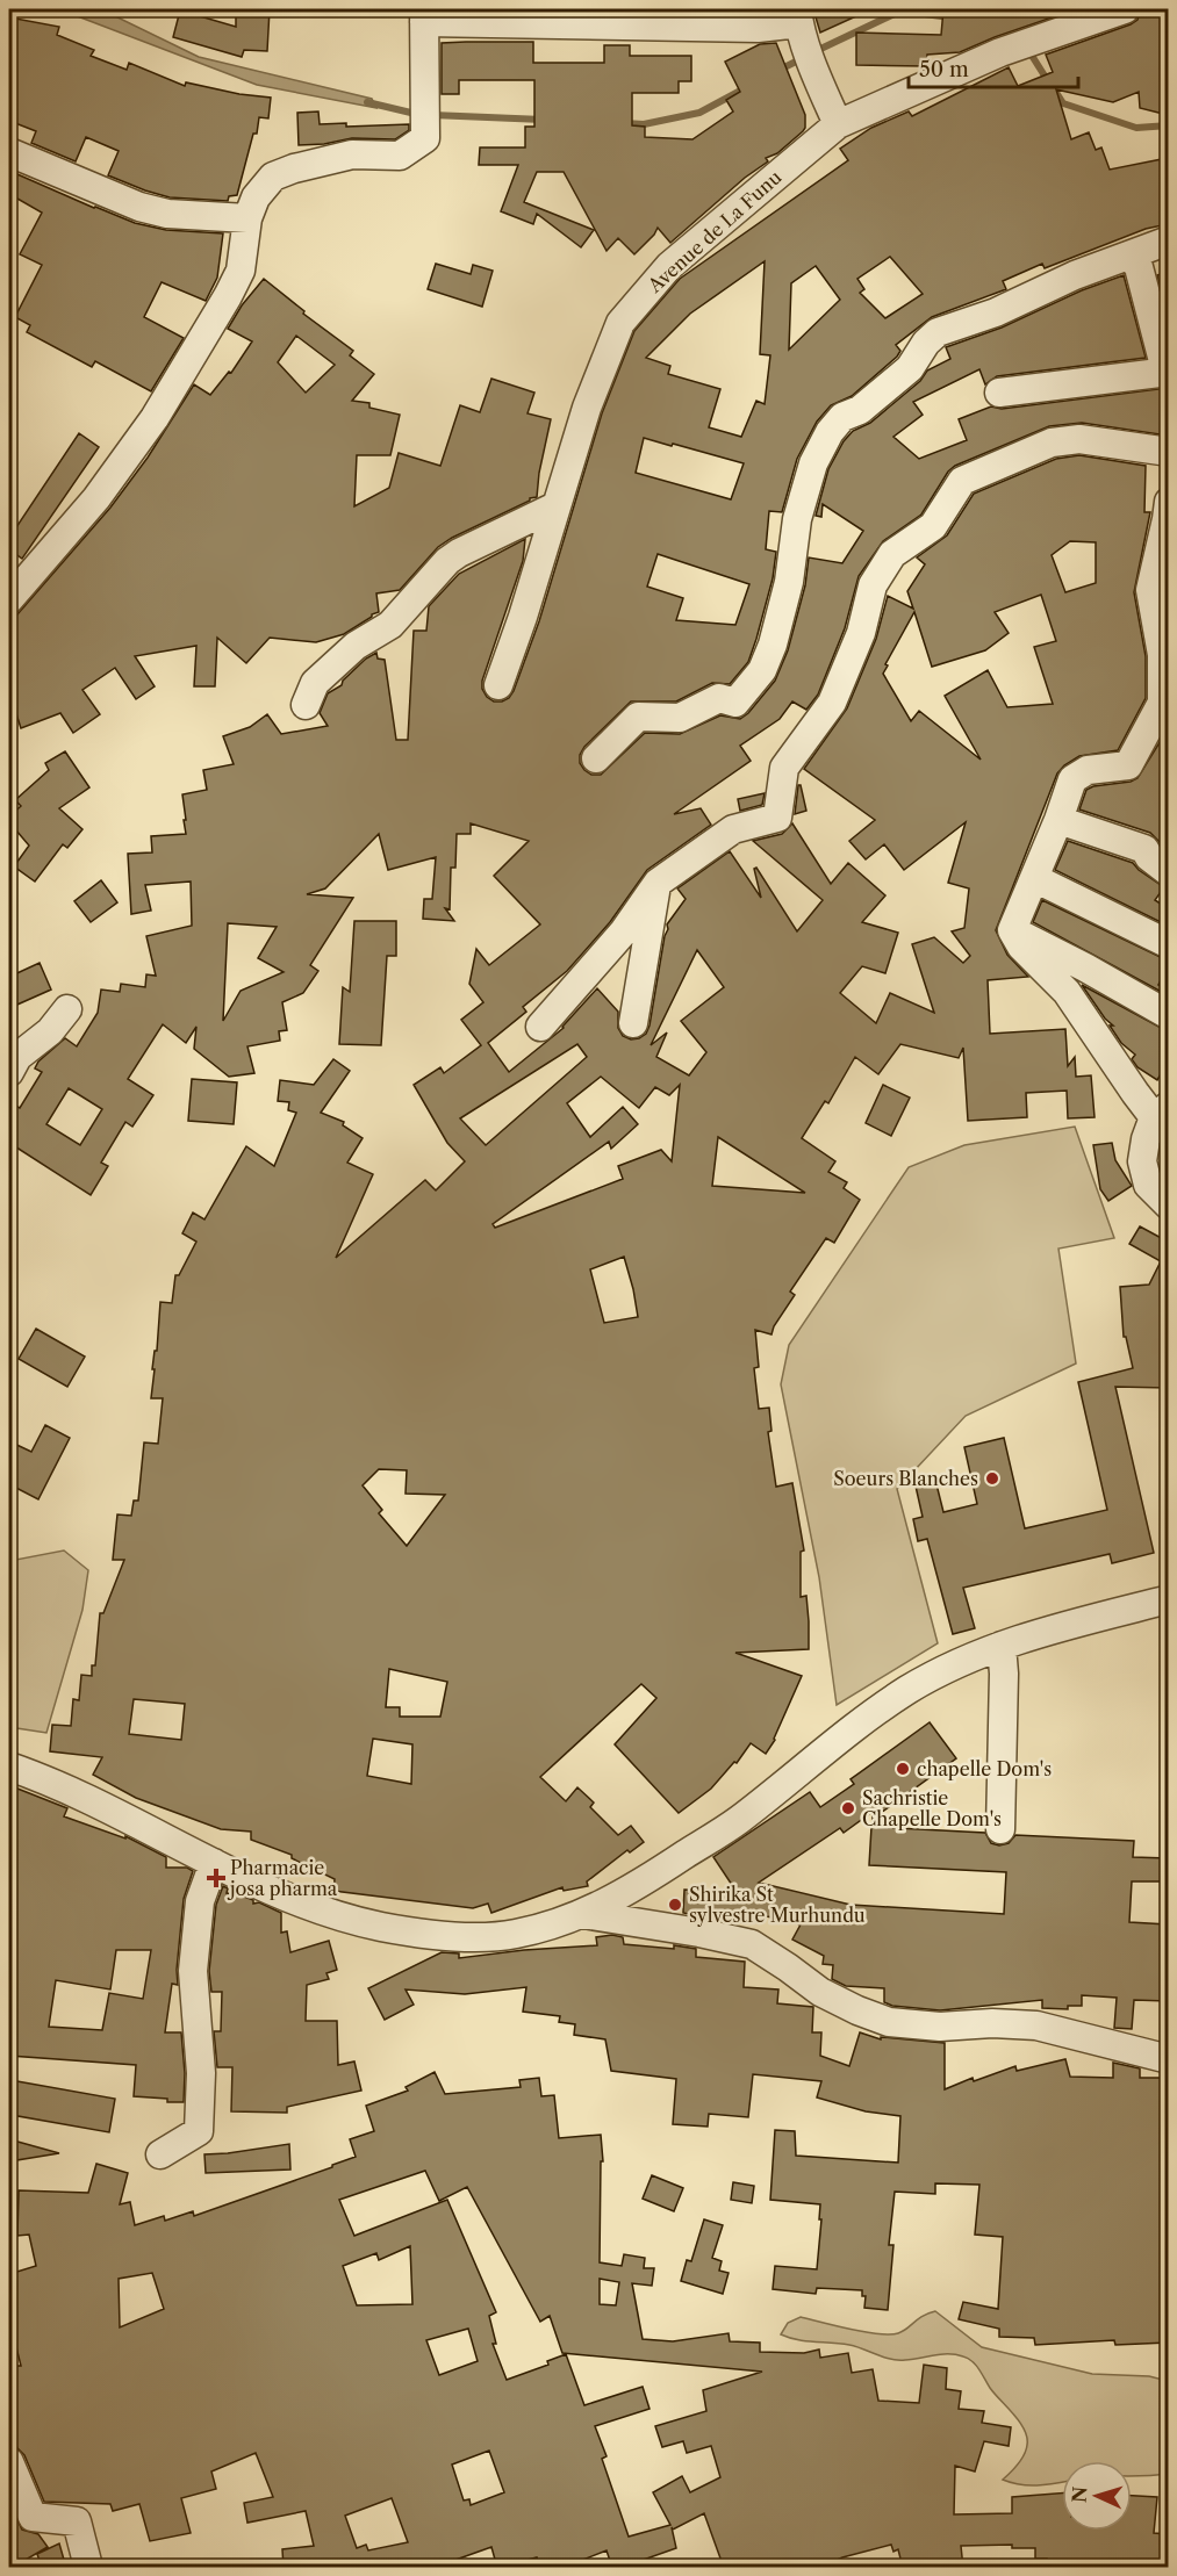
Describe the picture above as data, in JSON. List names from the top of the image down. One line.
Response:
{"streets":{"street":["Avenue de La Funu"]},"places":{"other":["Soeurs Blanches","chapelle Dom's","Sachristie Chapelle Dom's","Shirika St sylvestre Murhundu"],"health":["Pharmacie josa pharma"]},"scale_bar":"50 m","north":"left"}
